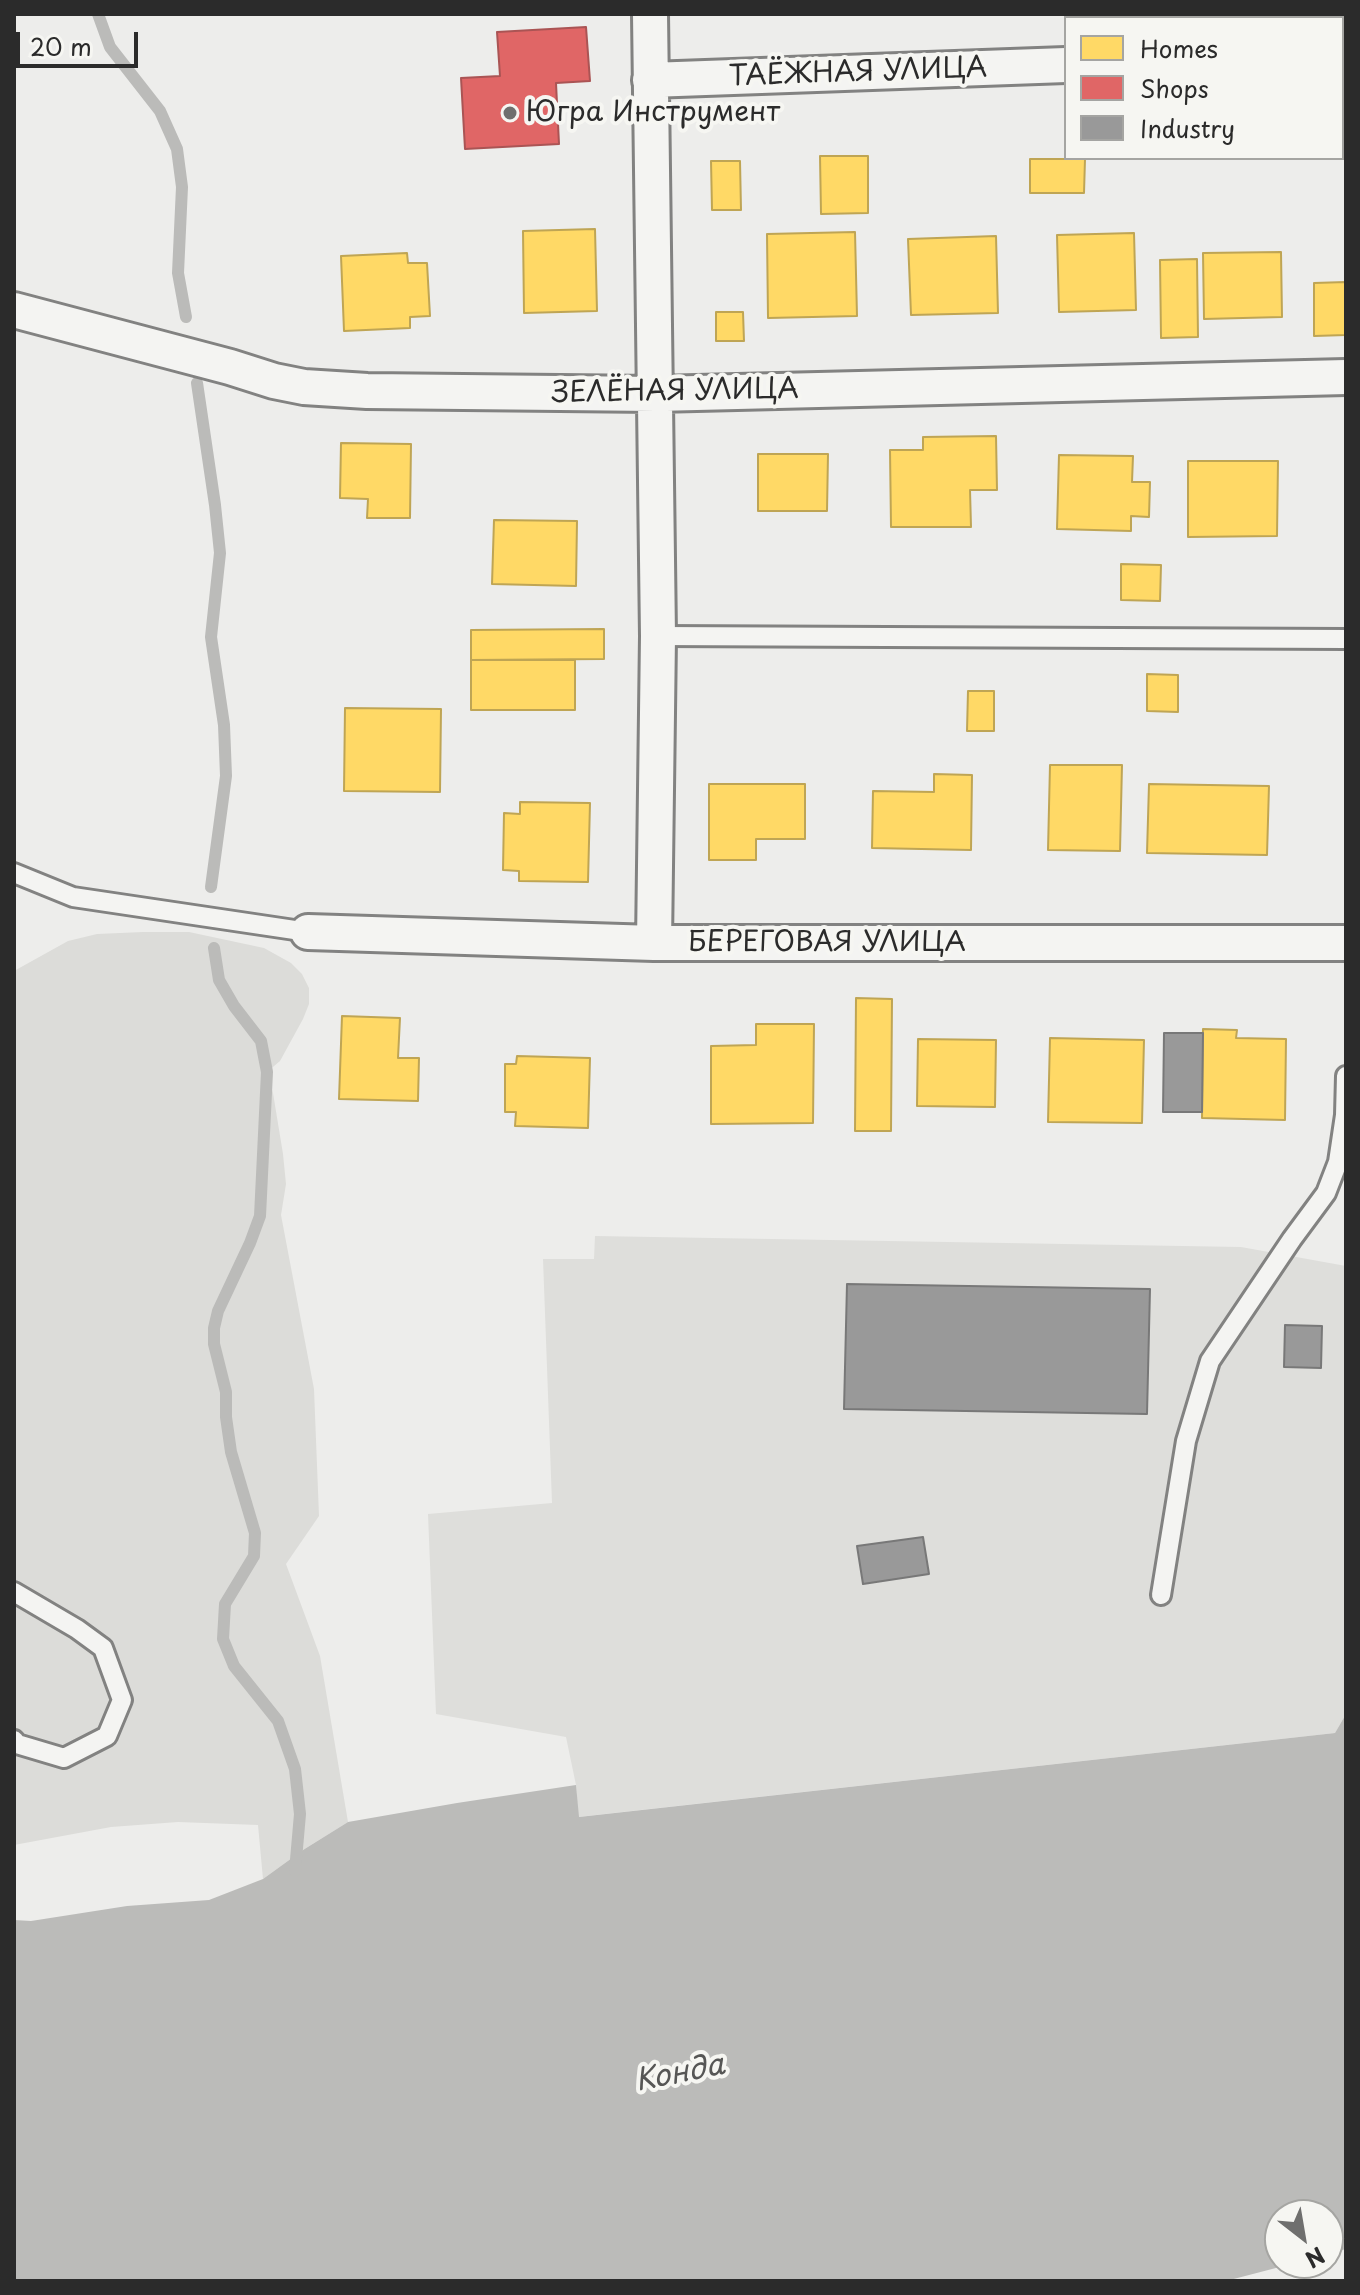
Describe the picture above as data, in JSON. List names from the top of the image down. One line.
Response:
{"streets":{"street":["ТАЁЖНАЯ УЛИЦА","ЗЕЛЁНАЯ УЛИЦА","БЕРЕГОВАЯ УЛИЦА"]},"water":["Конда"],"places":["Югра Инструмент"],"legend":["Homes","Shops","Industry"],"scale_bar":"20 m","north":"bottom right"}
